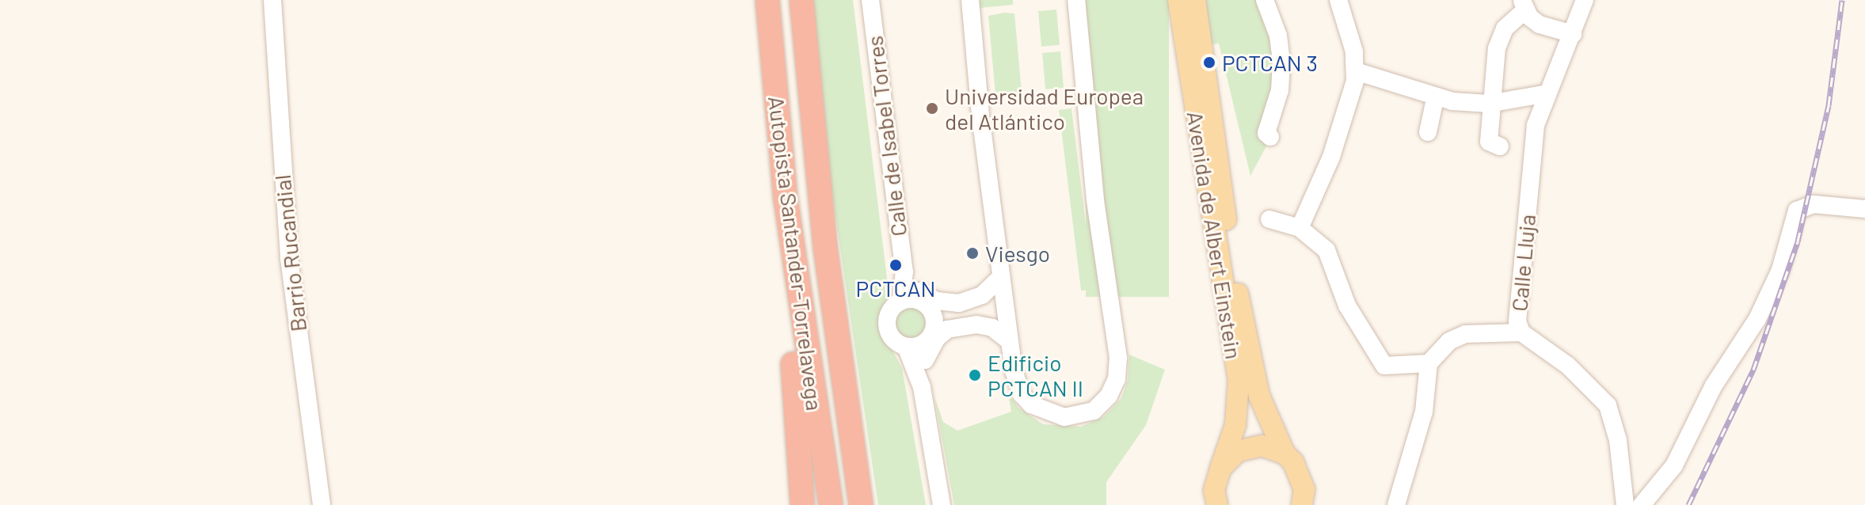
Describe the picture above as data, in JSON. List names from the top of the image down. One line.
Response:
{"streets":{"highway":["Autopista Santander-Torrelavega"],"main road":["Avenida de Albert Einstein"],"street":["Calle de Isabel Torres","Barrio Rucandial","Calle Lluja"]},"places":["PCTCAN 3","Universidad Europea del Atlántico","Viesgo","PCTCAN","Edificio PCTCAN II"]}
